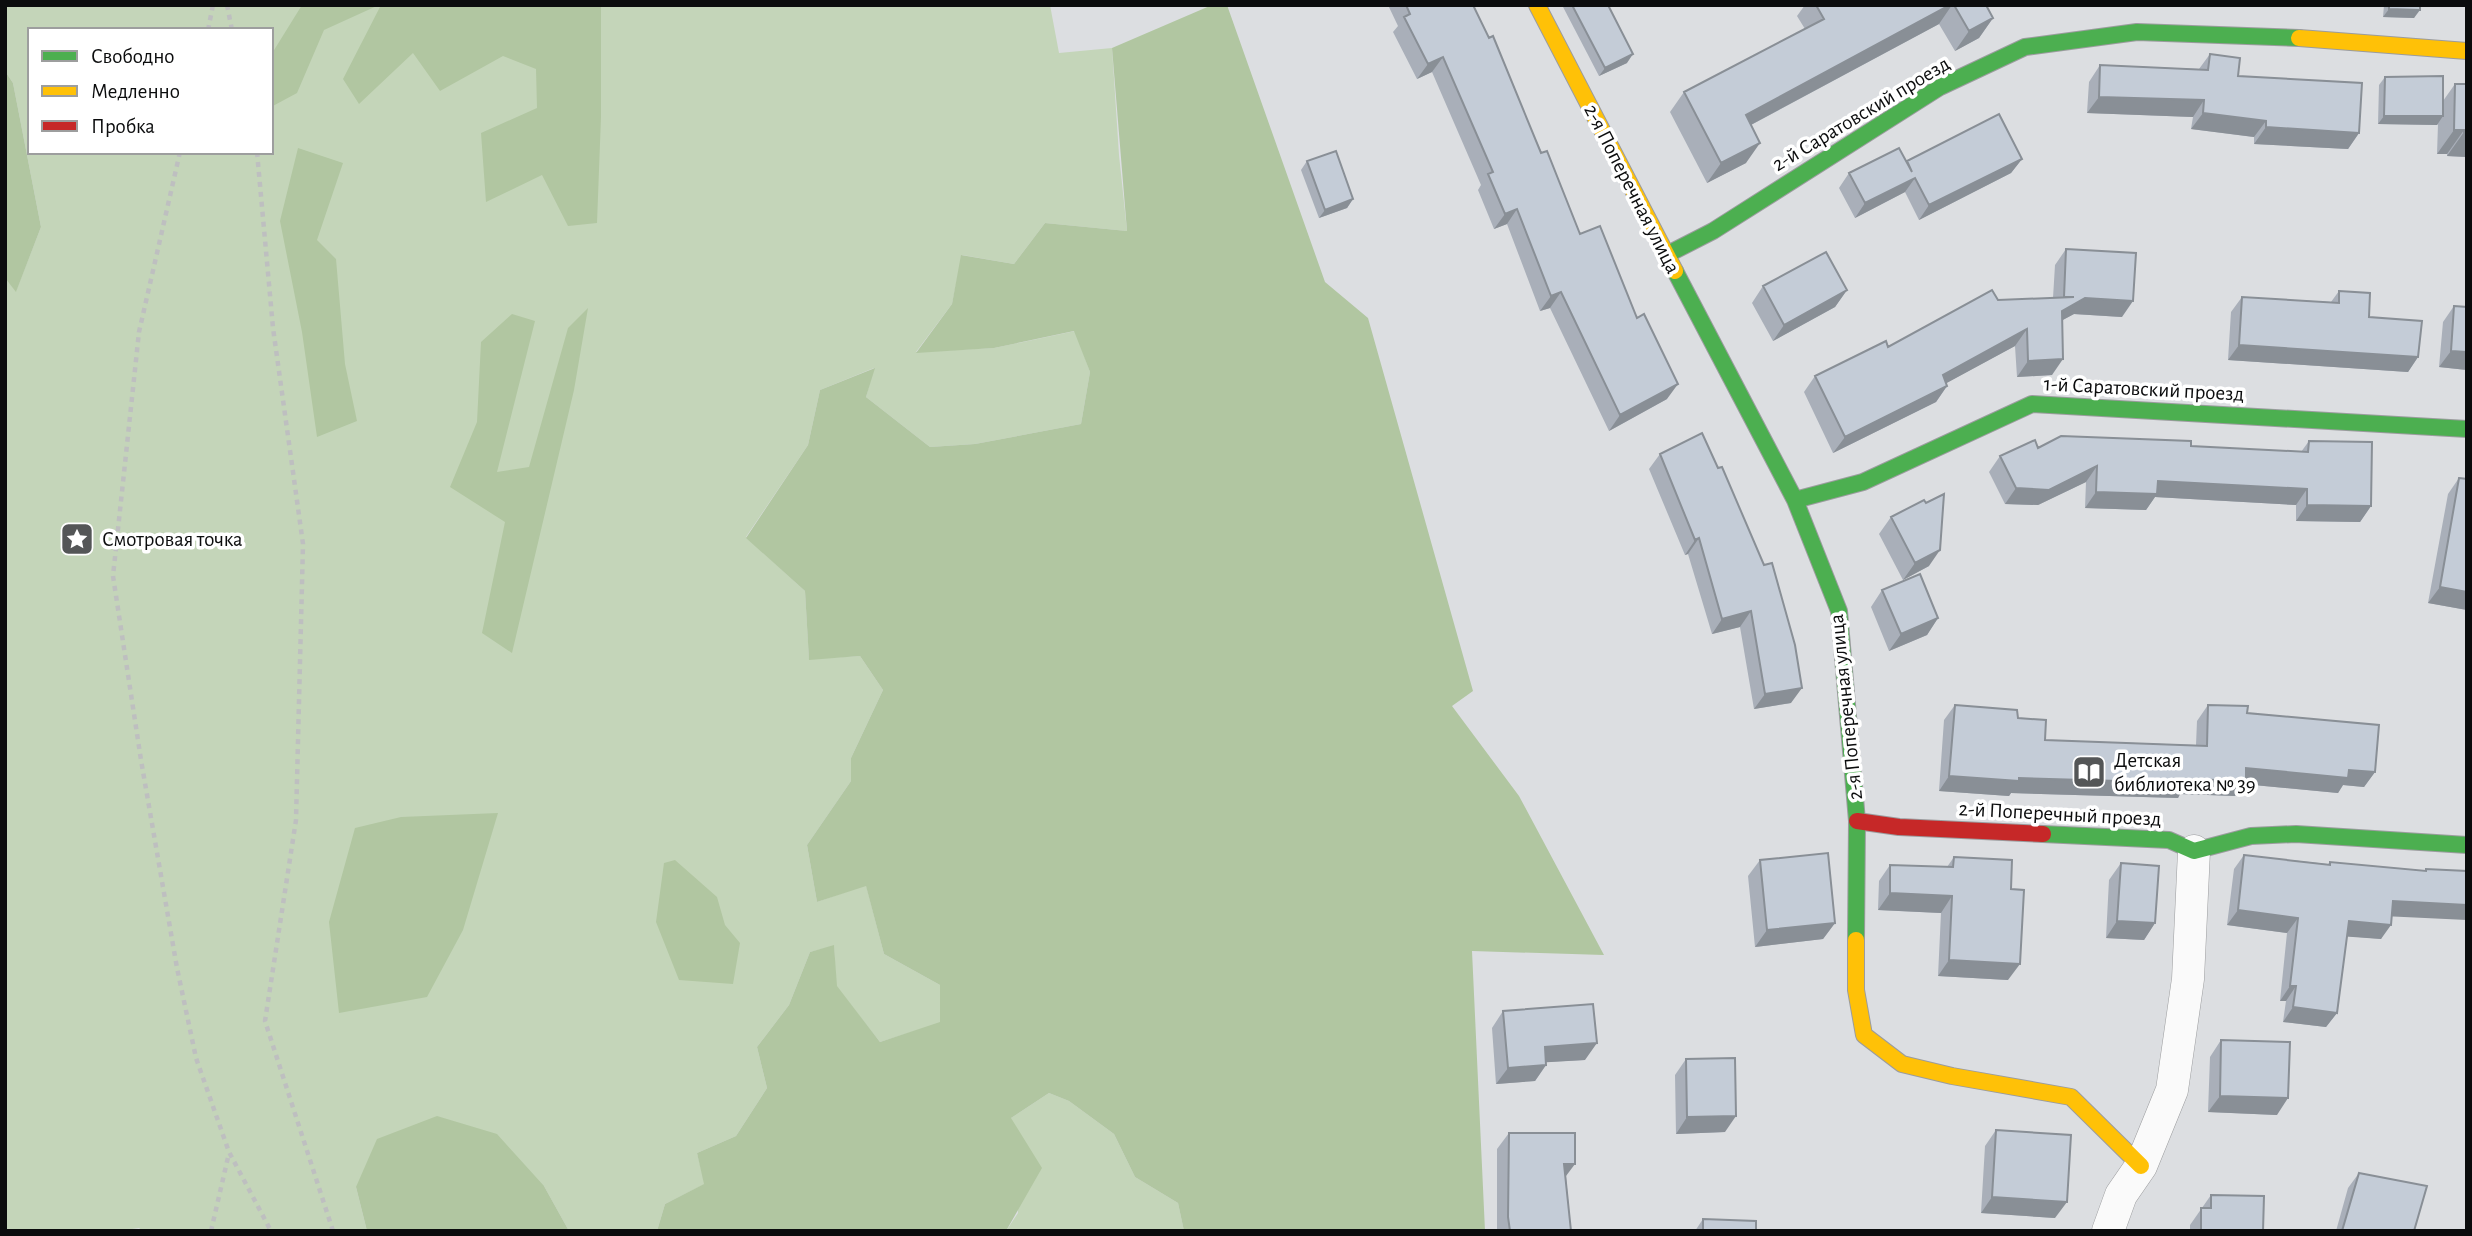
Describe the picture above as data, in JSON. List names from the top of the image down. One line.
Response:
{"streets":{"street":["2-й Саратовский проезд","2-я Поперечная улица","1-й Саратовский проезд","2-й Поперечный проезд"]},"crossings":[["2-й Саратовский проезд","2-я Поперечная улица"],["2-я Поперечная улица","1-й Саратовский проезд"],["2-я Поперечная улица","2-й Поперечный проезд"]],"places":{"place":["Смотровая точка"],"library":["Детская библиотека № 39"]},"legend":["Свободно","Медленно","Пробка"]}
